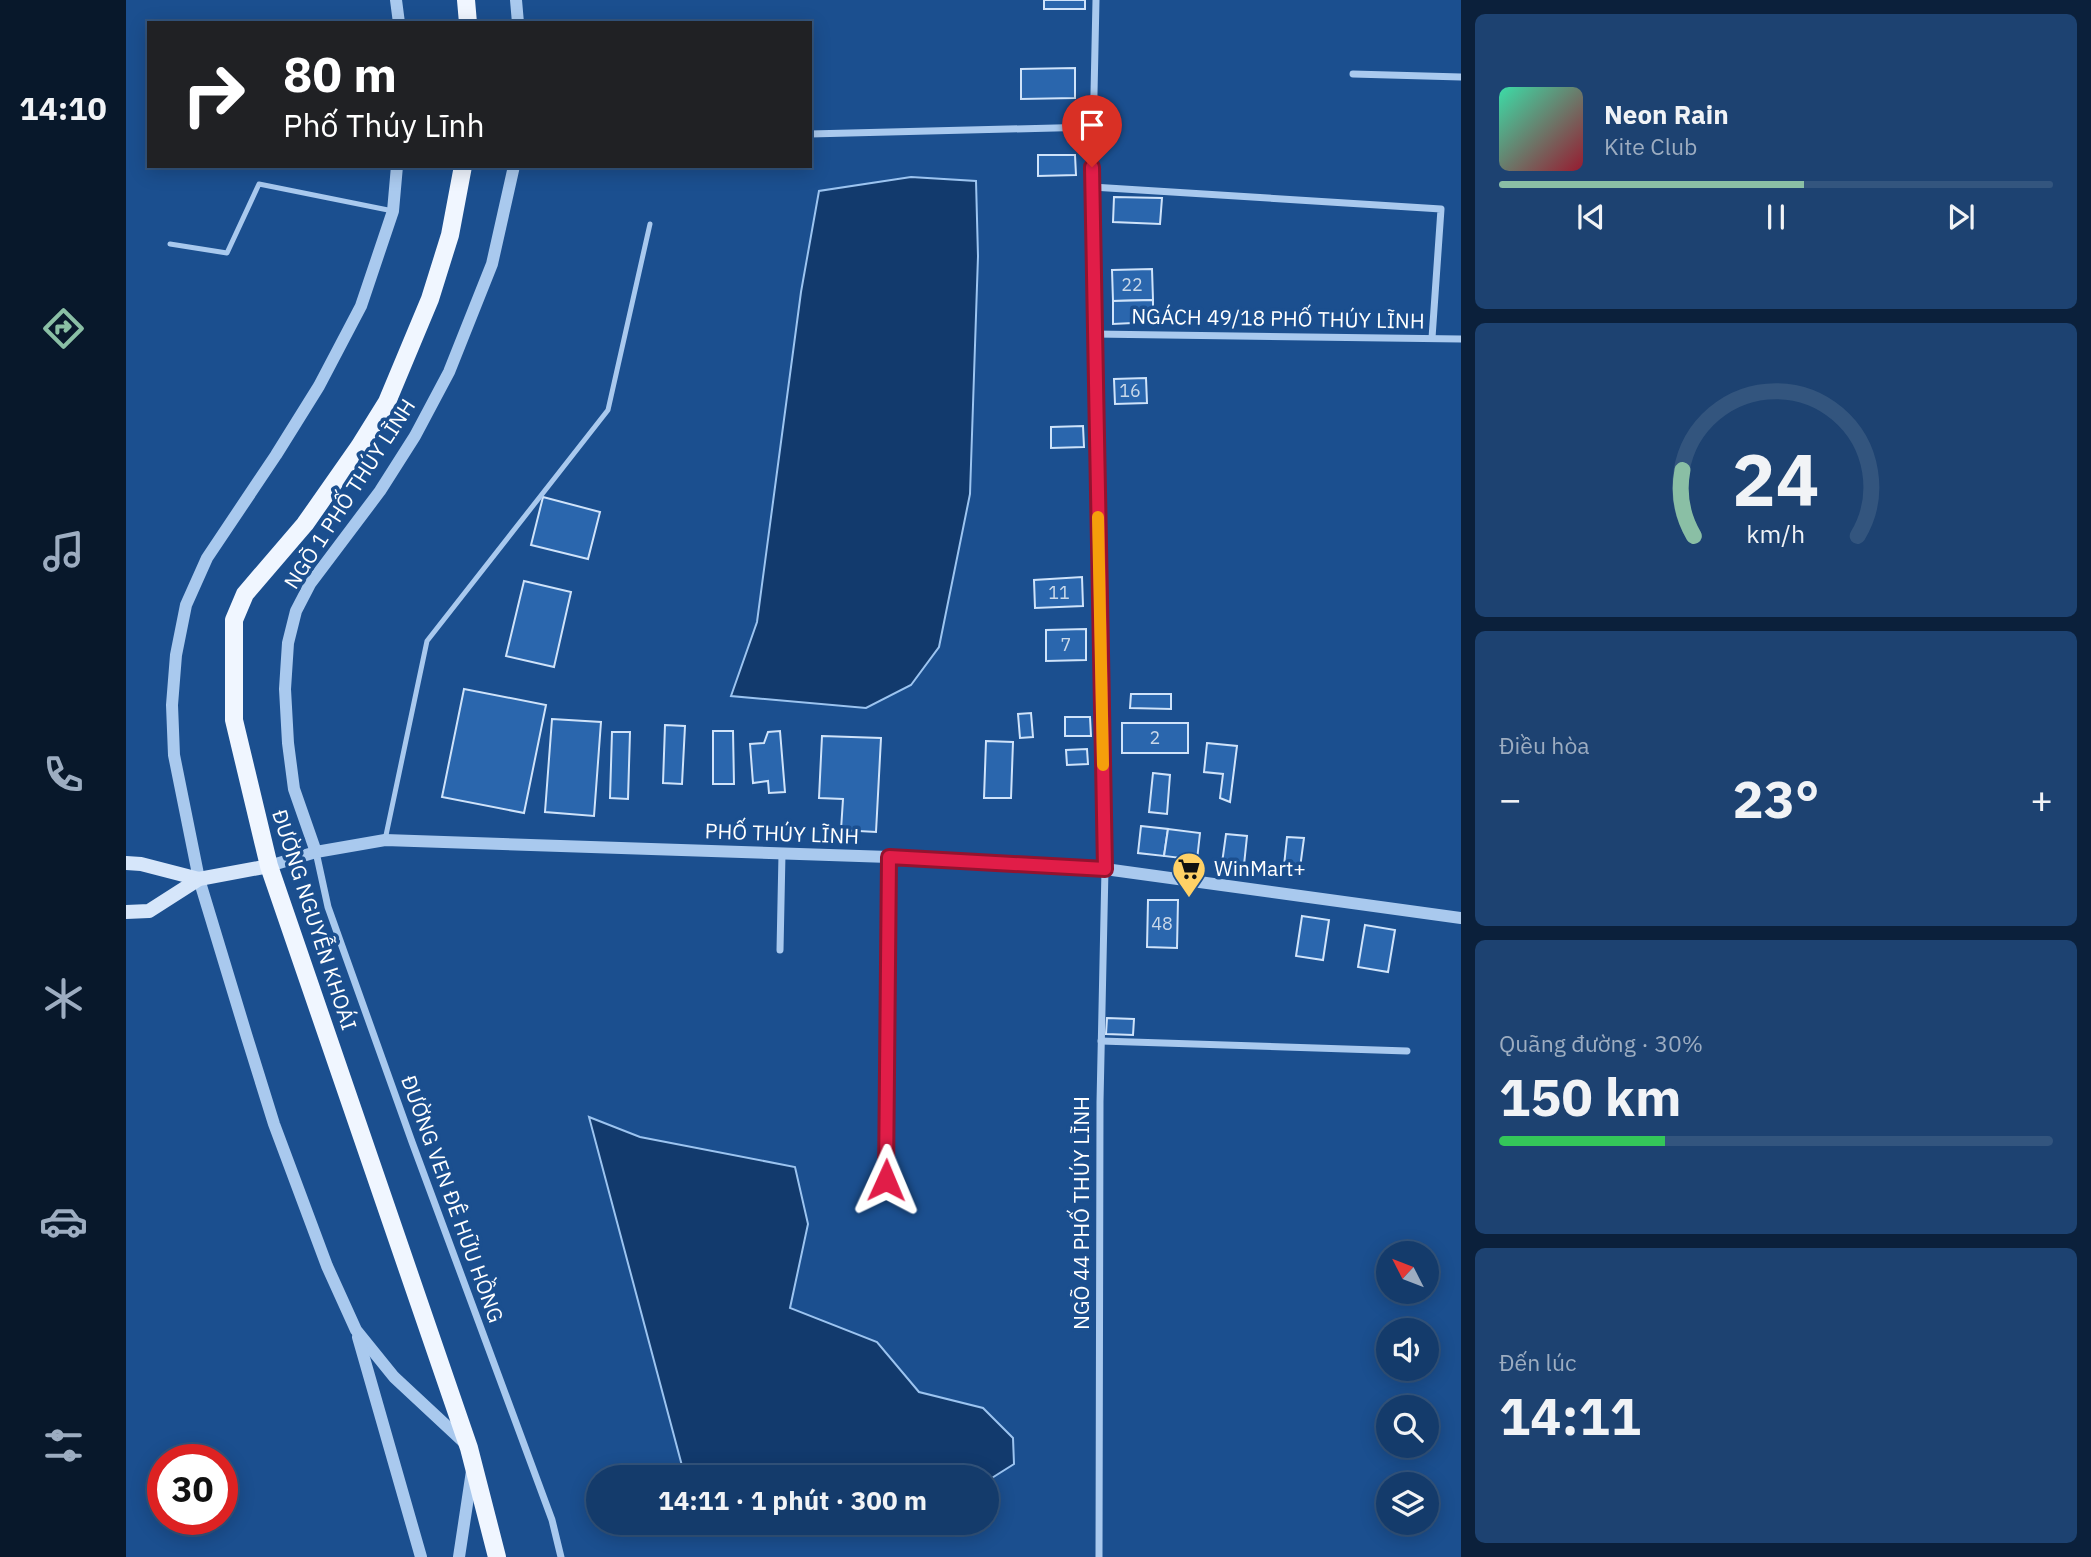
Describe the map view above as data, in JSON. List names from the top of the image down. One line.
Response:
{"streets":{"main road":["ĐƯỜNG NGUYỄN KHOÁI"],"street":["NGÁCH 49/18 PHỐ THÚY LĨNH","NGÕ 1 PHỐ THÚY LĨNH","PHỐ THÚY LĨNH","ĐƯỜNG VEN ĐÊ HỮU HỒNG","NGÕ 44 PHỐ THÚY LĨNH"]},"crossings":[["NGÁCH 49/18 PHỐ THÚY LĨNH","NGÕ 44 PHỐ THÚY LĨNH"],["NGÕ 1 PHỐ THÚY LĨNH","PHỐ THÚY LĨNH"],["NGÕ 1 PHỐ THÚY LĨNH","ĐƯỜNG VEN ĐÊ HỮU HỒNG"],["PHỐ THÚY LĨNH","ĐƯỜNG NGUYỄN KHOÁI"],["PHỐ THÚY LĨNH","ĐƯỜNG VEN ĐÊ HỮU HỒNG"],["PHỐ THÚY LĨNH","NGÕ 44 PHỐ THÚY LĨNH"]],"places":{"supermarket":["WinMart+"]},"house_numbers":["22","16","11","7","2","48"],"north":"top left","page":{"tabs":"14:10","turn":["80 m","Phố Thúy Lĩnh"],"song":["Neon Rain","Kite Club"],"tile":["Điều hòa",["Quãng đường · 30%","150 km"],["Đến lúc","14:11"]],"heat":["−","23°","+"],"limit":"30","trip":"14:11 · 1 phút · 300 m","gauge":["24","km/h"]}}
